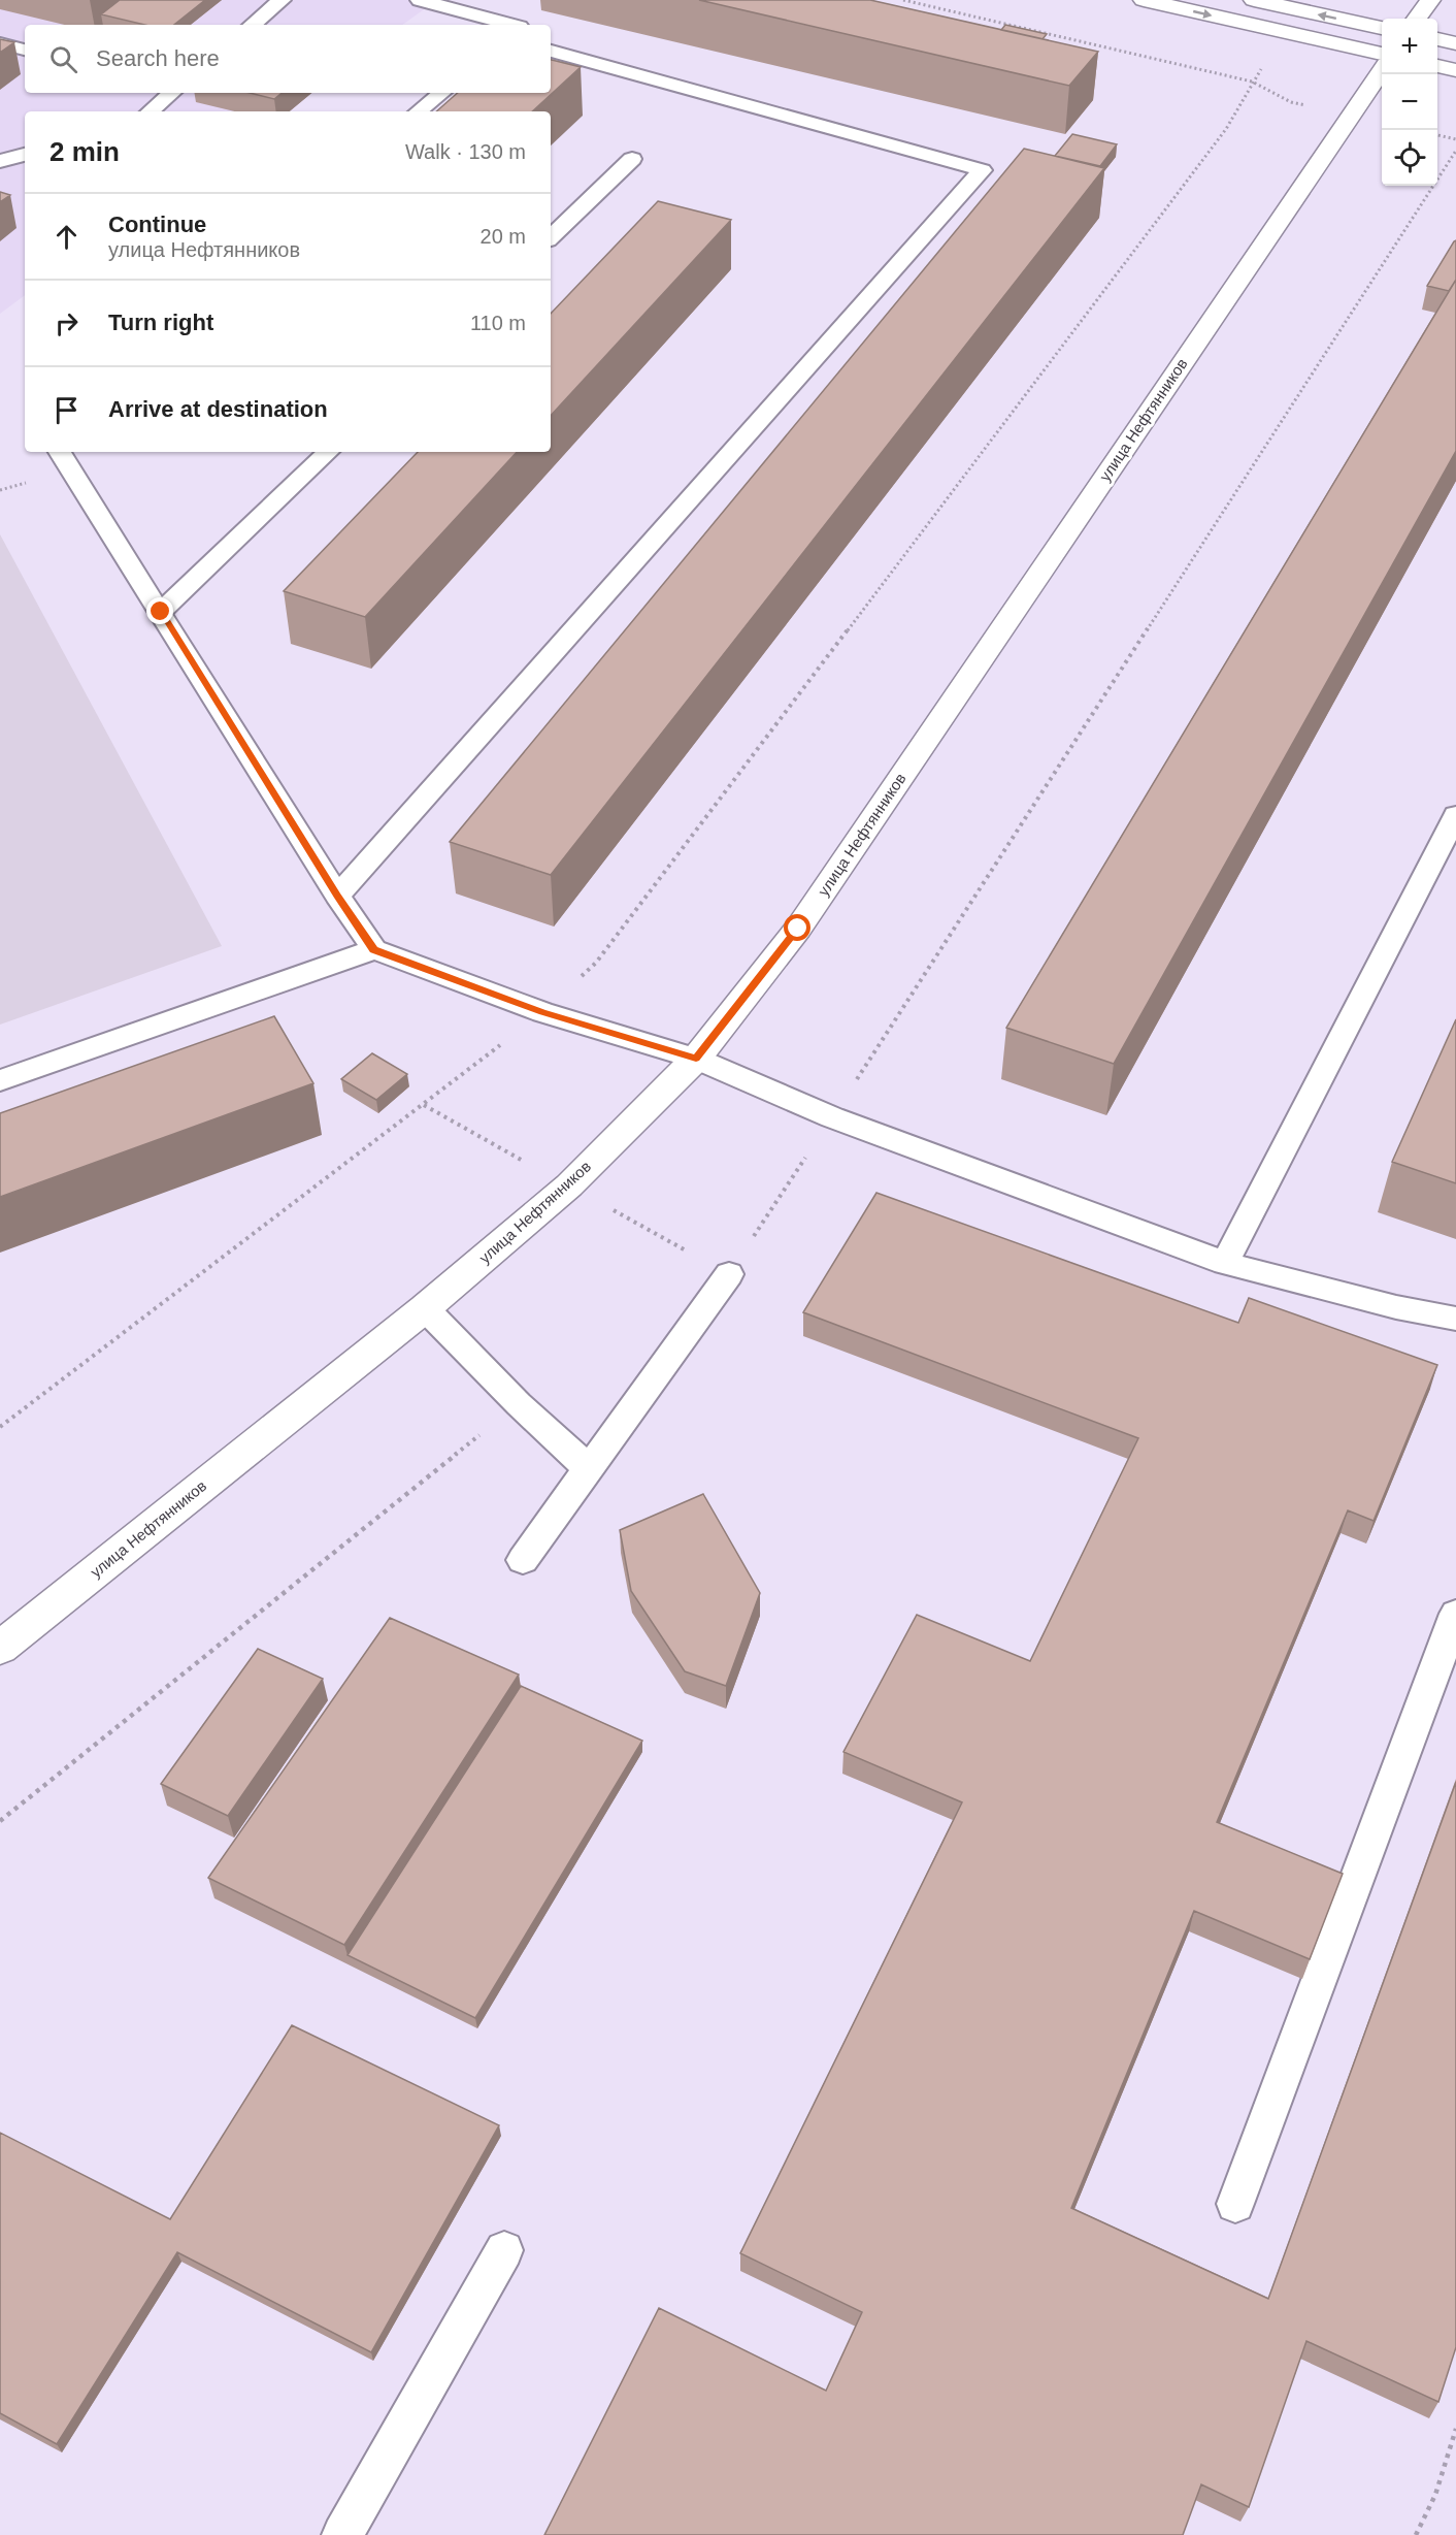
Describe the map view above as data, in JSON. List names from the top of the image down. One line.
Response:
{"streets":{"street":["улица Нефтянников"]},"page":{"map_buttons":["+","−"],"search":"Search here","heading":["2 min","Walk · 130 m"],"list":[["Continue","улица Нефтянников","20 m"],["Turn right","110 m"],"Arrive at destination"]}}
